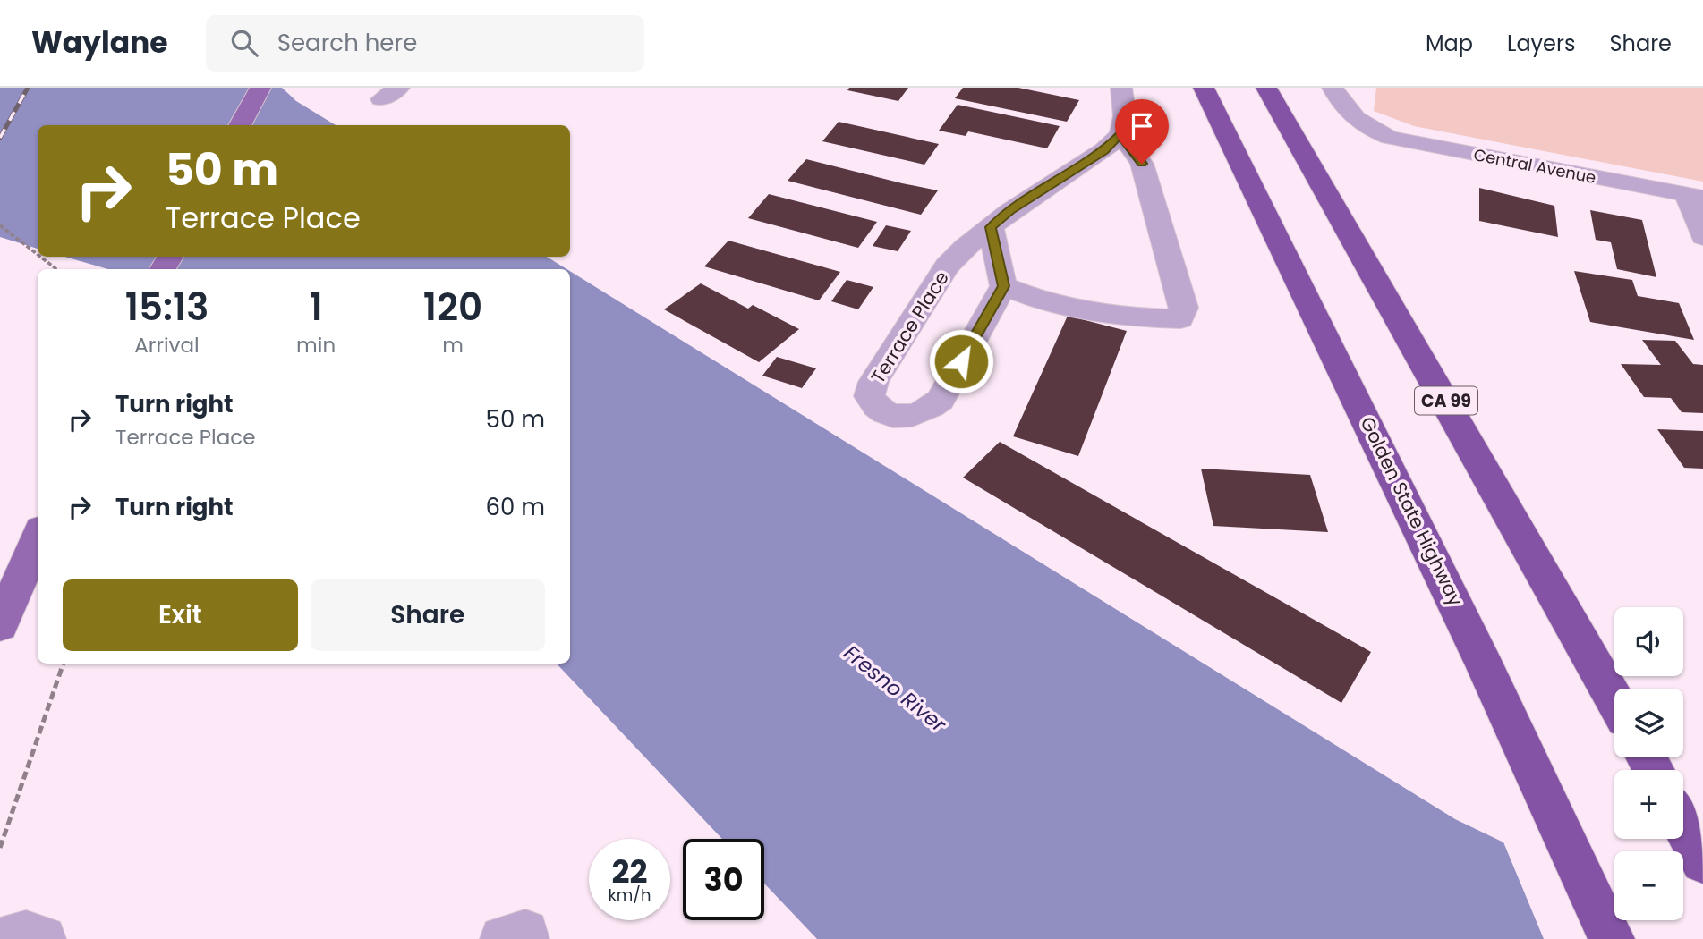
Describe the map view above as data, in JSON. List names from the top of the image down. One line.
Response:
{"streets":{"highway":["CA 99","Golden State Highway"],"street":["Central Avenue","Terrace Place"]},"water":["Fresno River"],"page":{"header":"Waylane","search":"Search here","nav":["Map","Layers","Share"],"turn":["50 m","Terrace Place"],"eta":["15:13","Arrival","1","min","120","m"],"list":[{"name":"Turn right","note":"Terrace Place","value":"50 m"},{"name":"Turn right","value":"60 m"}],"buttons":["Exit","Share"],"map_buttons":["+","−"],"speed":"22 km/h","limit":"30"}}
